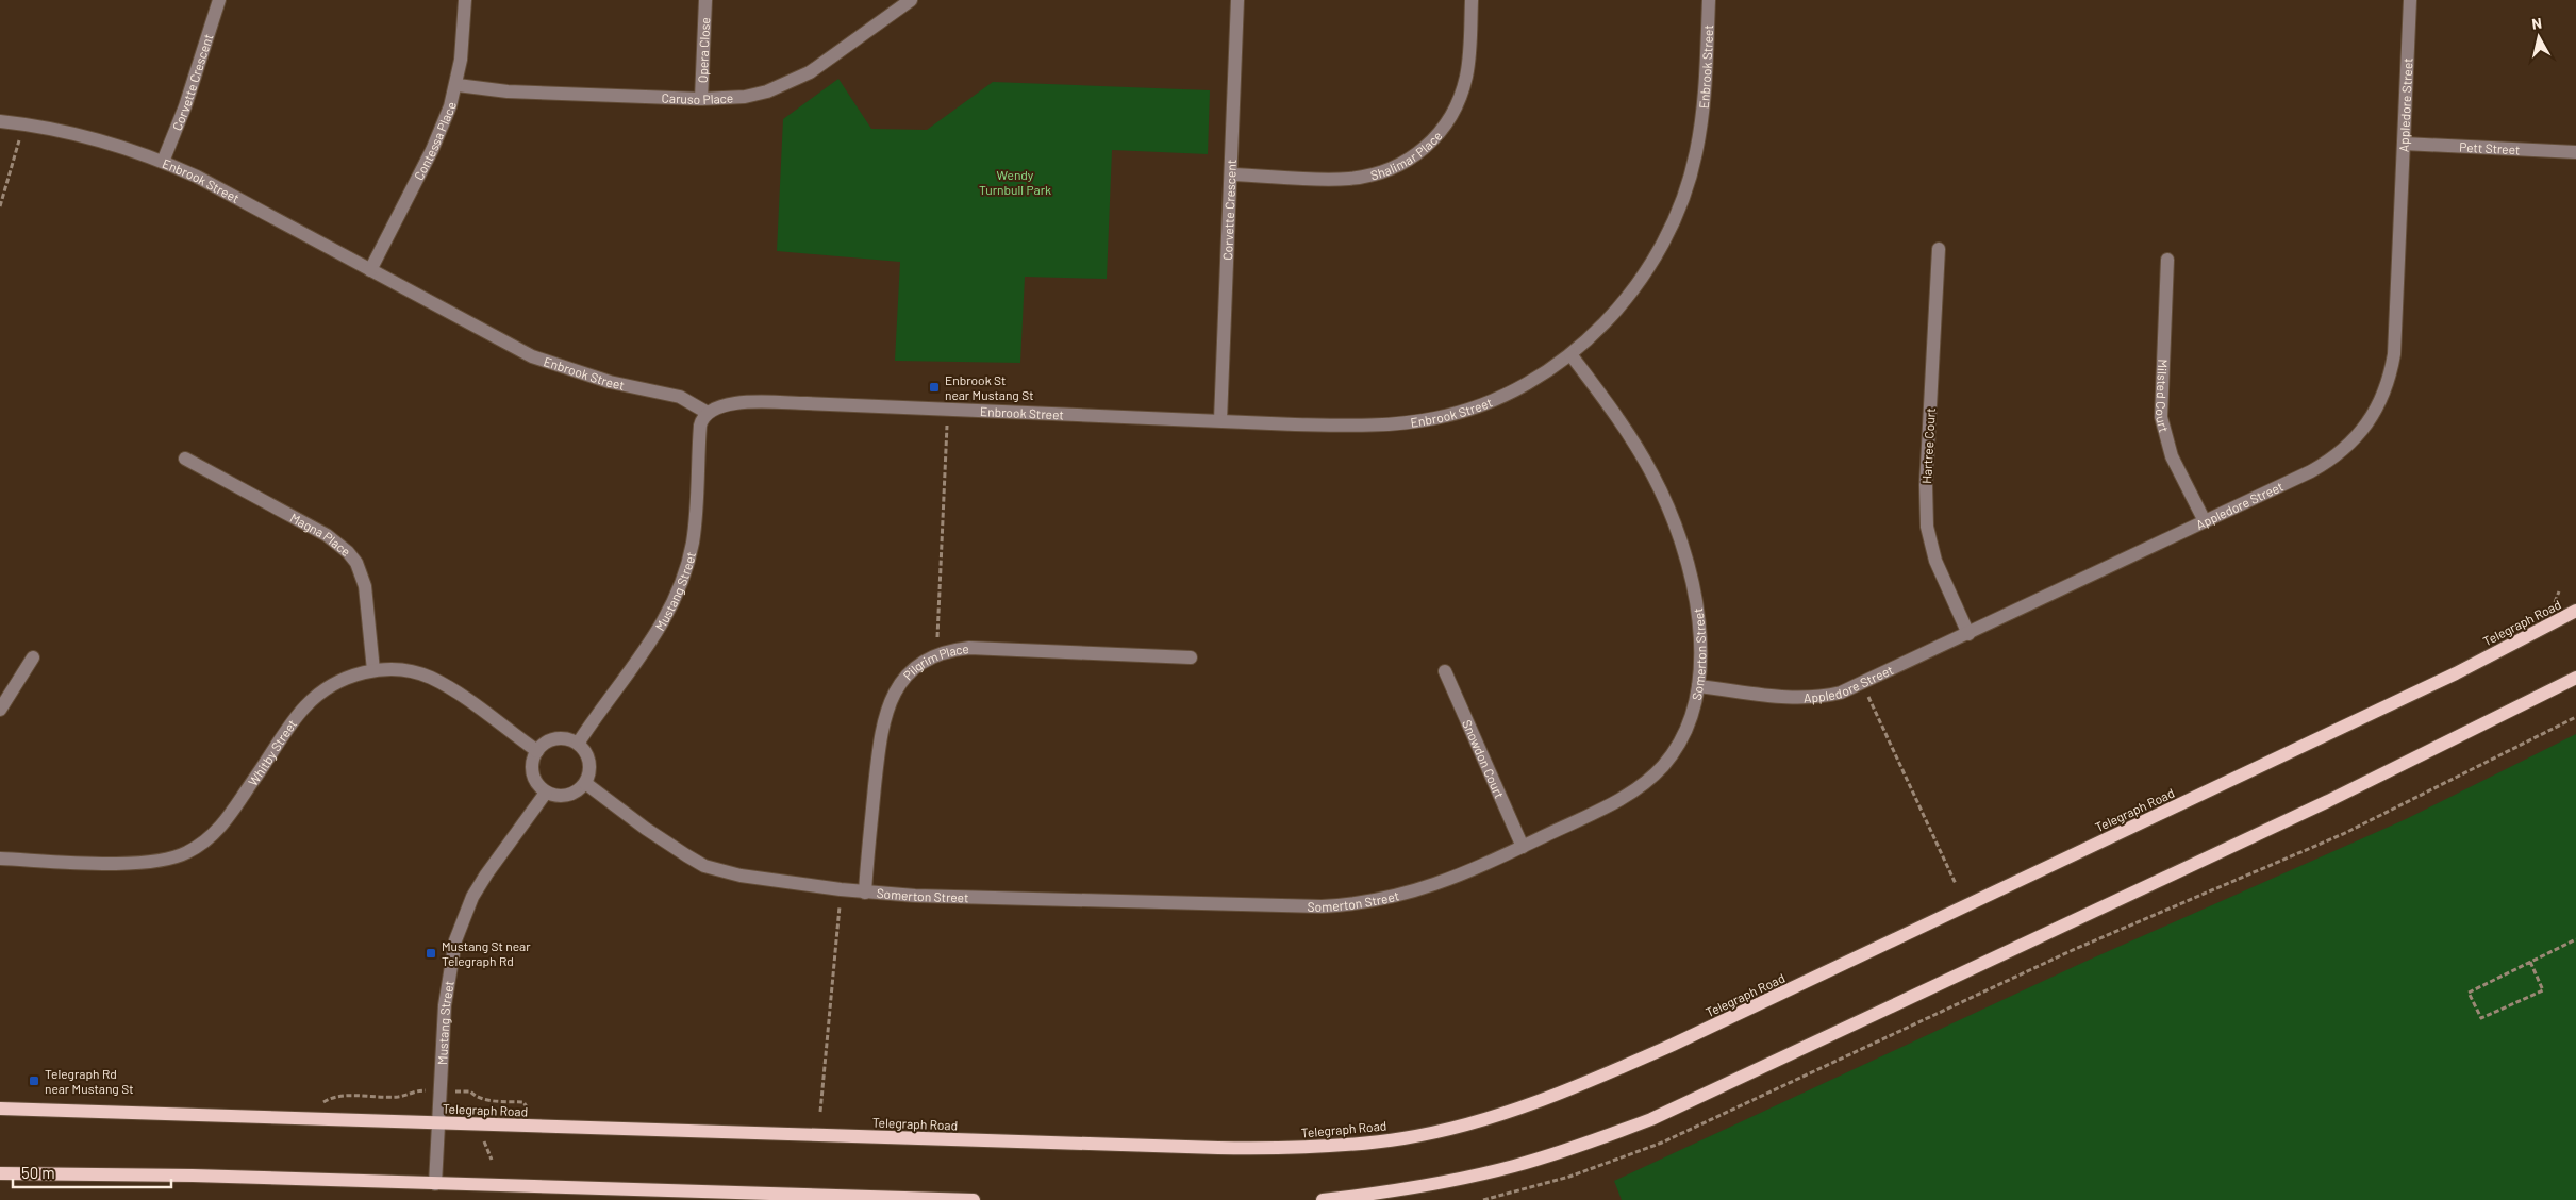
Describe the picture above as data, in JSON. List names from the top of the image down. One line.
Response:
{"streets":{"main road":["Telegraph Road"],"street":["Opera Close","Enbrook Street","Corvette Crescent","Caruso Place","Appledore Street","Contessa Place","Pett Street","Shalimar Place","Milsted Court","Hartree Court","Magna Place","Mustang Street","Somerton Street","Pilgrim Place","Whitby Street","Snowdon Court"]},"crossings":[["Opera Close","Caruso Place"],["Enbrook Street","Corvette Crescent"],["Enbrook Street","Contessa Place"],["Enbrook Street","Mustang Street"],["Enbrook Street","Somerton Street"],["Corvette Crescent","Shalimar Place"],["Caruso Place","Contessa Place"],["Appledore Street","Pett Street"],["Appledore Street","Milsted Court"],["Appledore Street","Hartree Court"],["Appledore Street","Somerton Street"],["Magna Place","Whitby Street"],["Mustang Street","Telegraph Road"],["Mustang Street","Somerton Street"],["Mustang Street","Whitby Street"],["Somerton Street","Pilgrim Place"],["Somerton Street","Whitby Street"],["Somerton Street","Snowdon Court"]],"parks":["Wendy Turnbull Park"],"places":{"transit":["Enbrook St near Mustang St","Mustang St near Telegraph Rd","Telegraph Rd near Mustang St"]},"scale_bar":"50 m","north":"top"}
